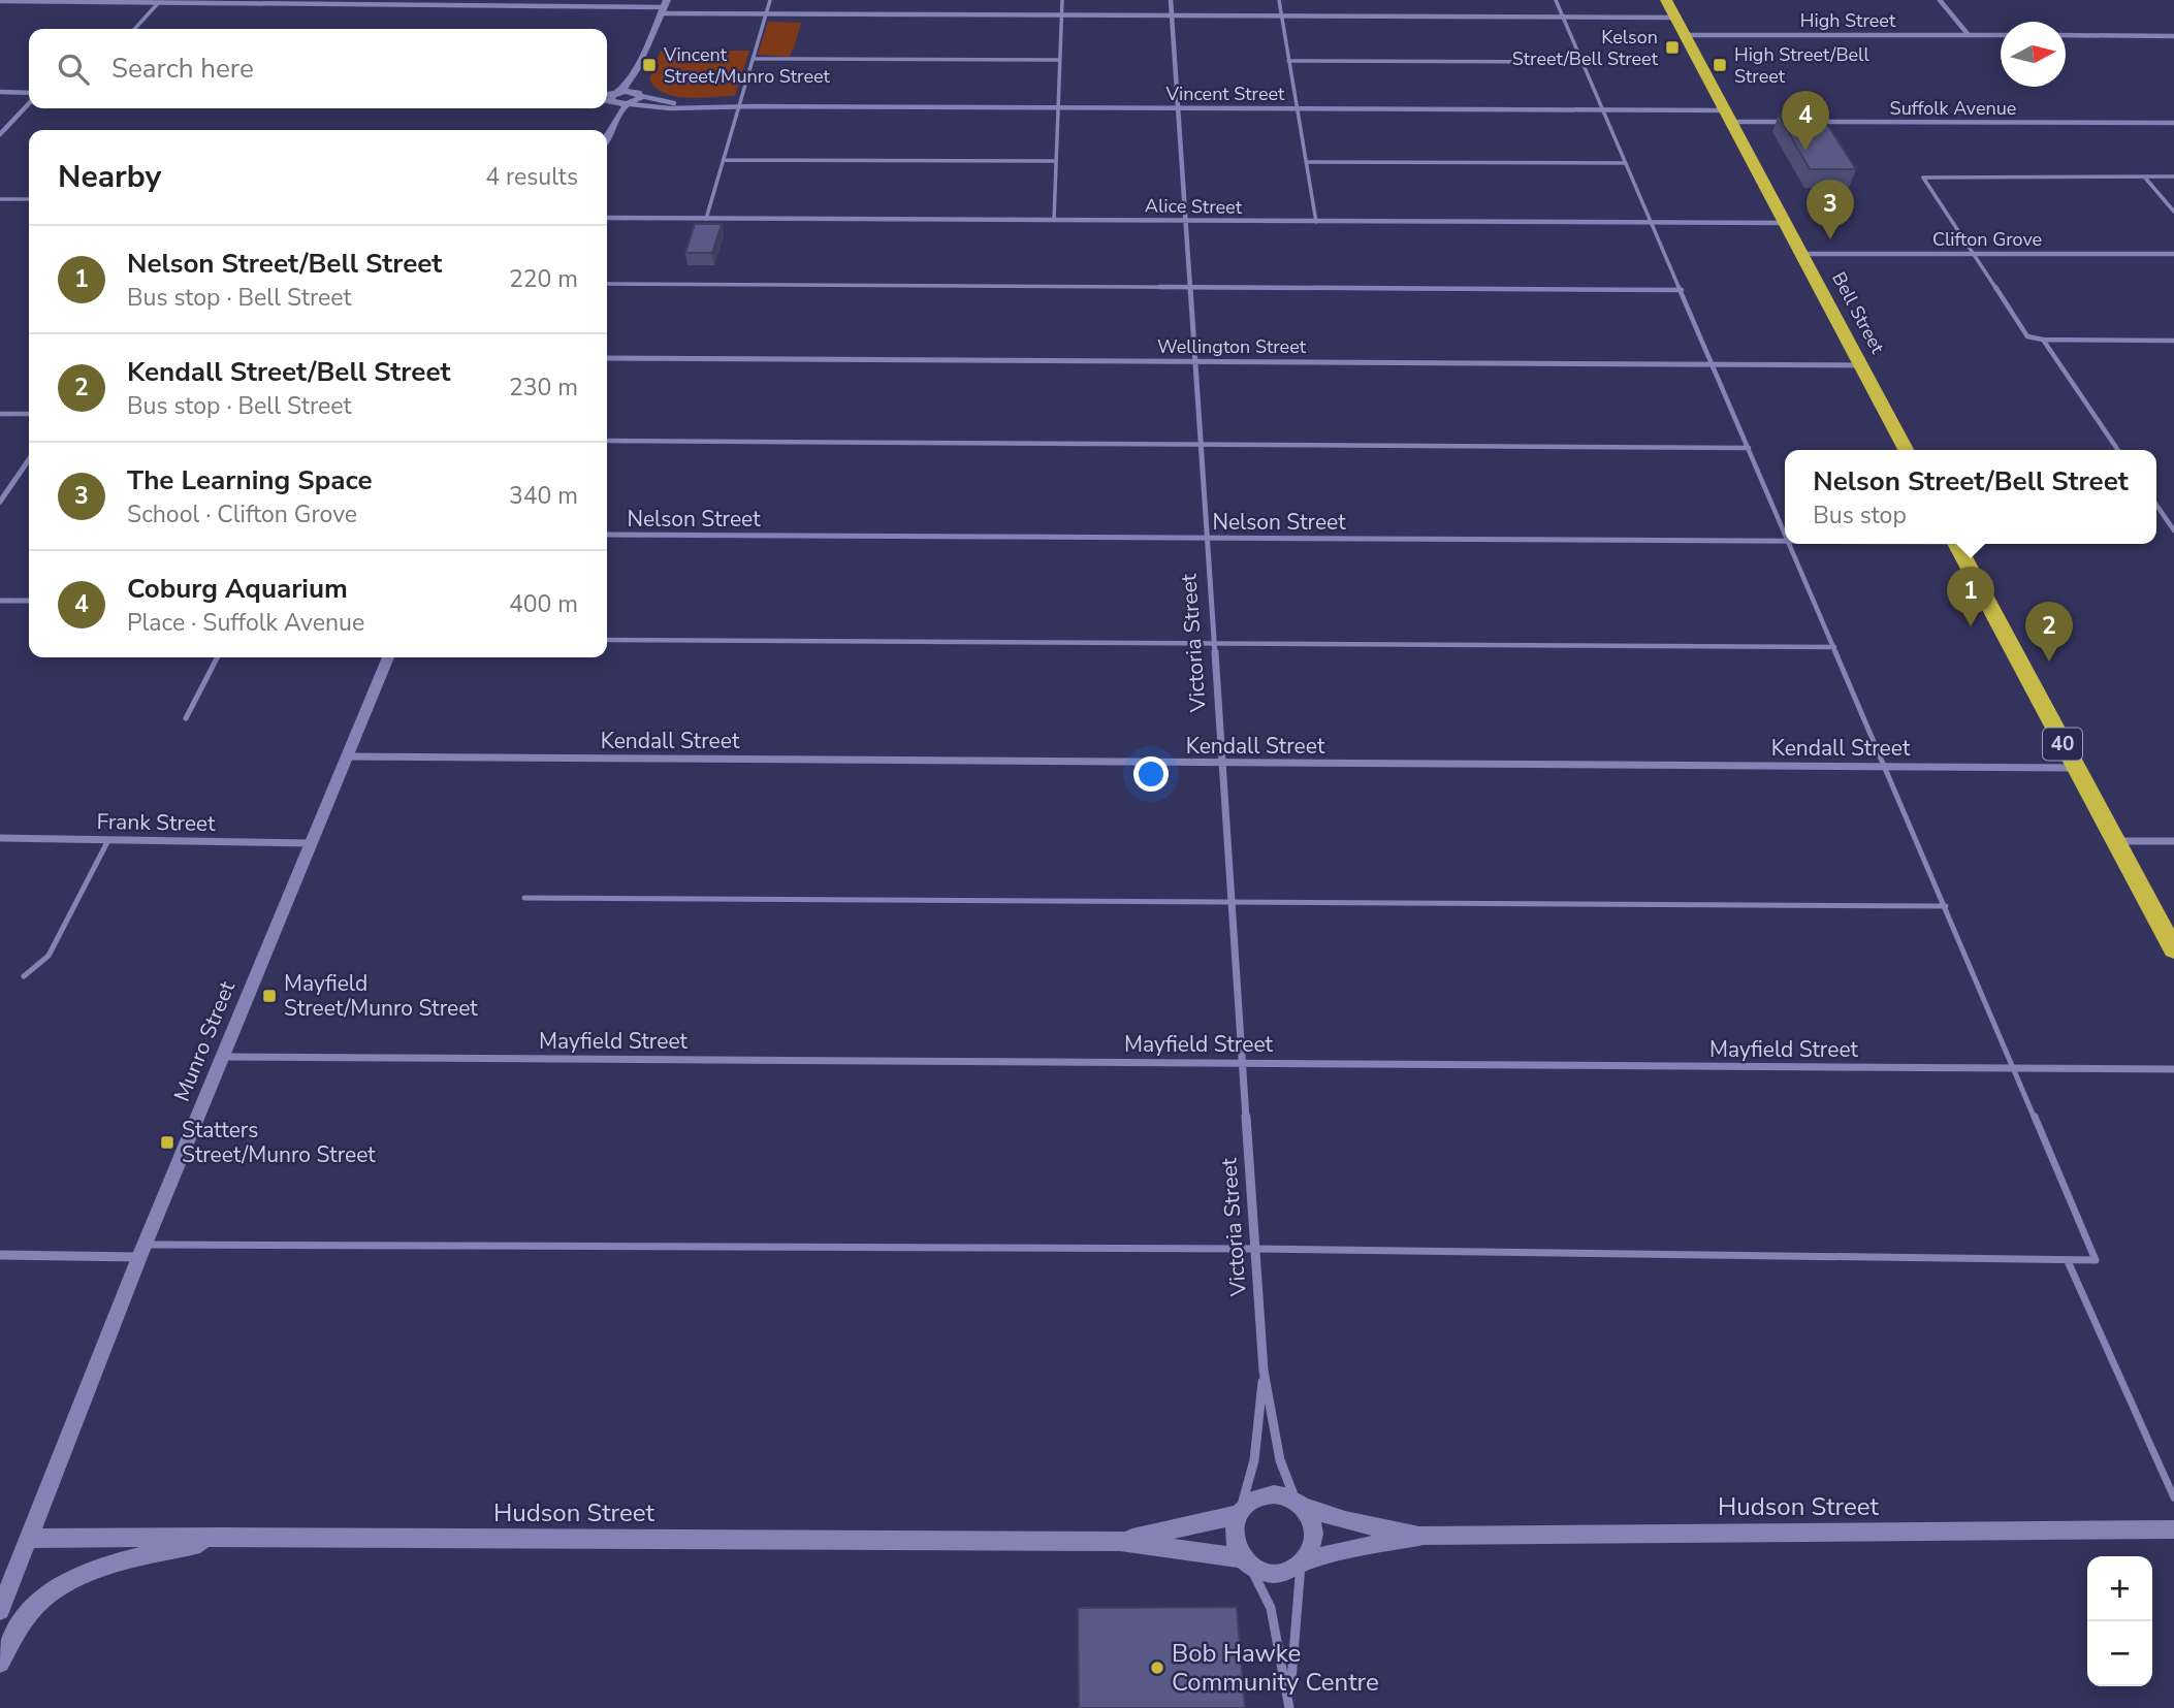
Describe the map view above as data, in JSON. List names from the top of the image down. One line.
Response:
{"streets":{"highway":["Bell Street","40"],"street":["High Street","Vincent Street","Suffolk Avenue","Alice Street","Clifton Grove","Wellington Street","Nelson Street","Victoria Street","Kendall Street","Frank Street","Munro Street","Mayfield Street","Hudson Street"]},"crossings":[["High Street","Bell Street"],["Vincent Street","Bell Street"],["Vincent Street","Victoria Street"],["Alice Street","Bell Street"],["Alice Street","Victoria Street"],["Clifton Grove","Bell Street"],["Bell Street","Wellington Street"],["Wellington Street","Victoria Street"],["Nelson Street","Victoria Street"],["Victoria Street","Kendall Street"],["Victoria Street","Mayfield Street"],["Victoria Street","Hudson Street"],["Kendall Street","40"],["Kendall Street","Munro Street"],["Frank Street","Munro Street"],["Munro Street","Mayfield Street"],["Munro Street","Hudson Street"]],"places":{"transit":["Kelson Street/Bell Street","Vincent Street/Munro Street","High Street/Bell Street","Mayfield Street/Munro Street","Statters Street/Munro Street"],"other":["Bob Hawke Community Centre"]},"north":"right","page":{"search":"Search here","pins":["4","3","1","2"],"heading":["Nearby","4 results"],"list":[{"mark":"1","name":"Nelson Street/Bell Street","note":"Bus stop · Bell Street","value":"220 m"},{"mark":"2","name":"Kendall Street/Bell Street","note":"Bus stop · Bell Street","value":"230 m"},{"mark":"3","name":"The Learning Space","note":"School · Clifton Grove","value":"340 m"},{"mark":"4","name":"Coburg Aquarium","note":"Place · Suffolk Avenue","value":"400 m"}],"popup":["Nelson Street/Bell Street","Bus stop"],"map_buttons":["+","−"]}}
